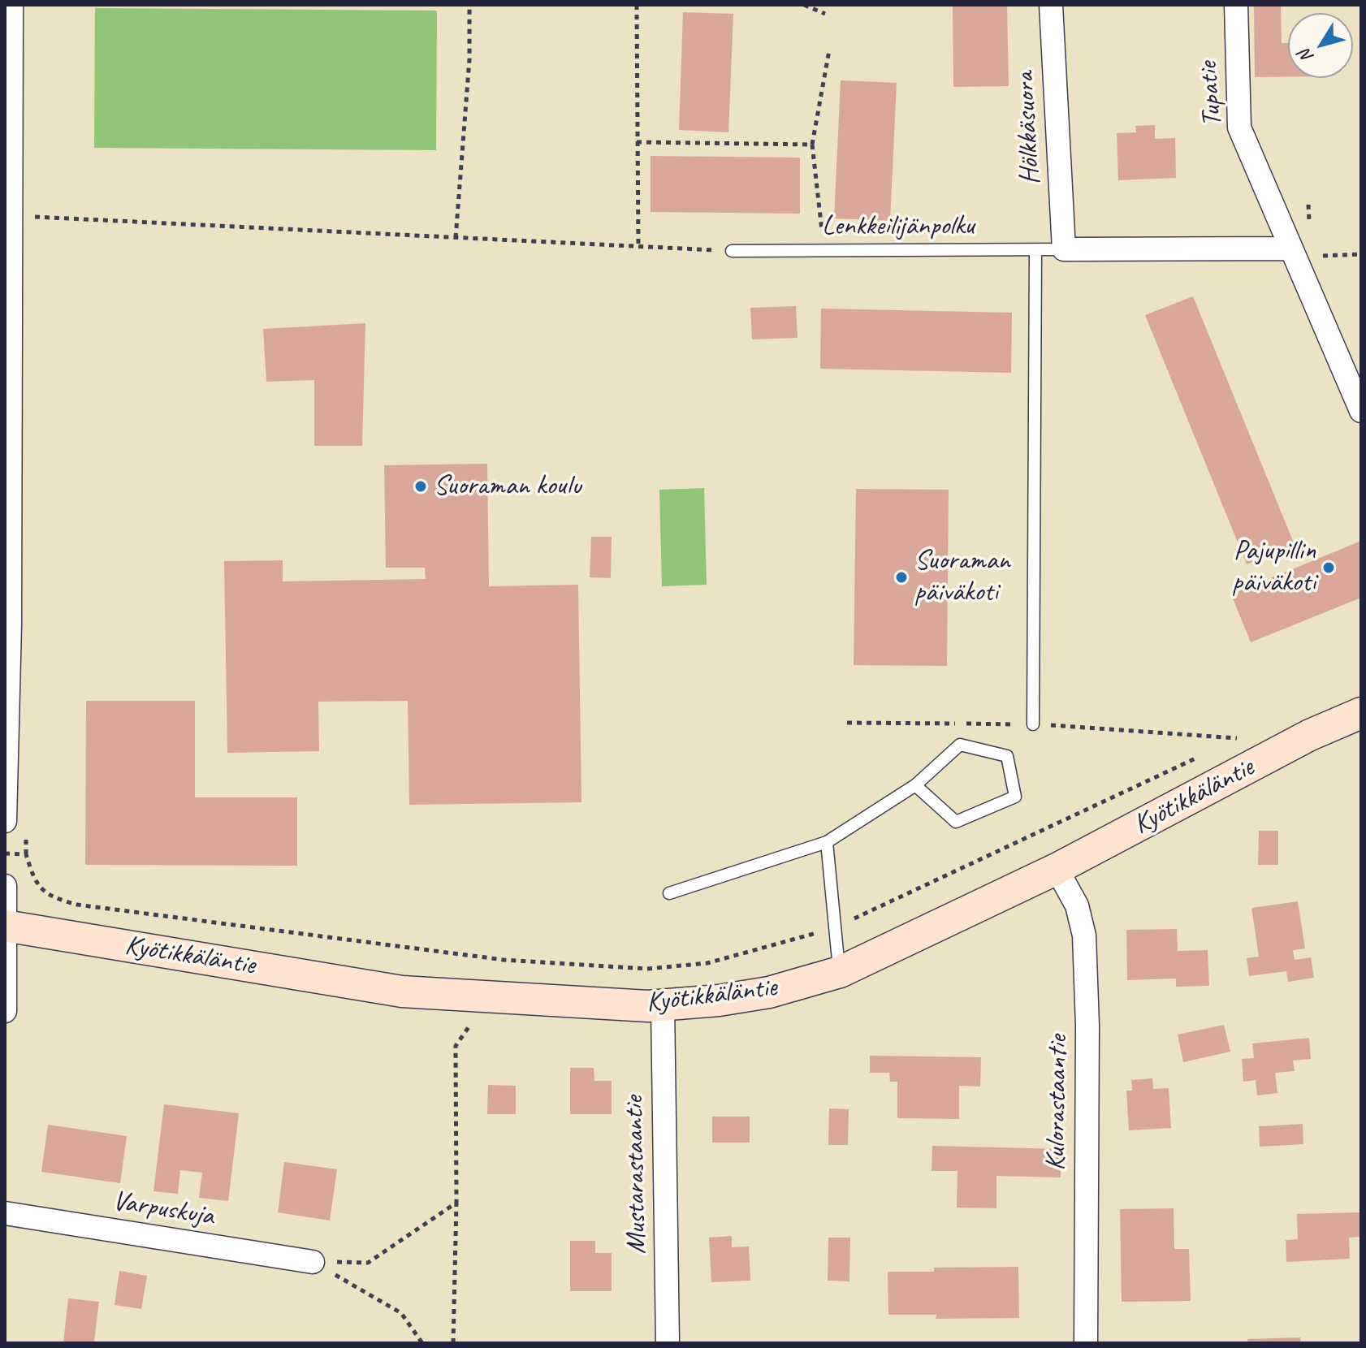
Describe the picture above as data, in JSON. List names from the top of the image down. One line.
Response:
{"streets":{"main road":["Kyötikkäläntie"],"street":["Tupatie","Hölkkäsuora","Kulorastaantie","Mustarastaantie","Varpuskuja"],"lane":["Lenkkeilijänpolku"]},"crossings":[["Hölkkäsuora","Lenkkeilijänpolku"],["Kyötikkäläntie","Kulorastaantie"],["Kyötikkäläntie","Mustarastaantie"]],"places":["Suoraman koulu","Pajupillin päiväkoti","Suoraman päiväkoti"],"north":"bottom left"}
